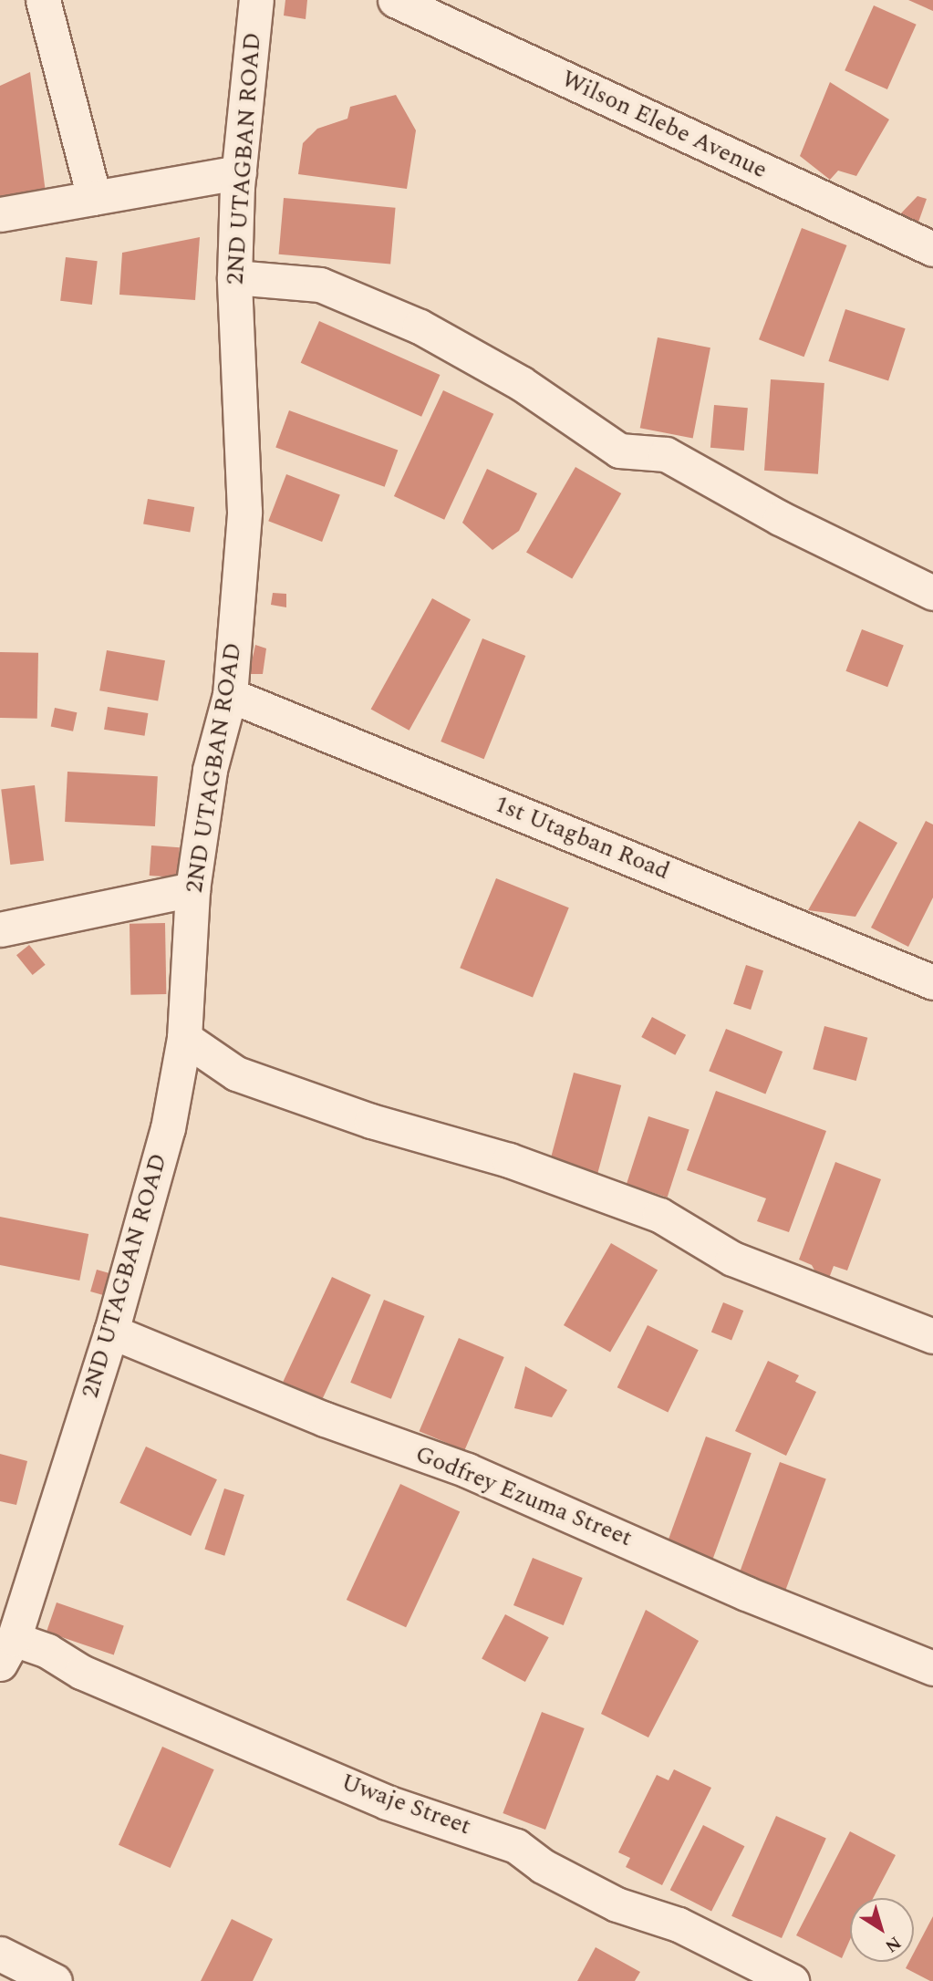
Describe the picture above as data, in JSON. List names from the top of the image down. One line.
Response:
{"streets":{"street":["Wilson Elebe Avenue","2ND UTAGBAN ROAD","1st Utagban Road","Godfrey Ezuma Street","Uwaje Street"]},"crossings":[["2ND UTAGBAN ROAD","1st Utagban Road"],["2ND UTAGBAN ROAD","Godfrey Ezuma Street"],["2ND UTAGBAN ROAD","Uwaje Street"]],"north":"bottom right"}
